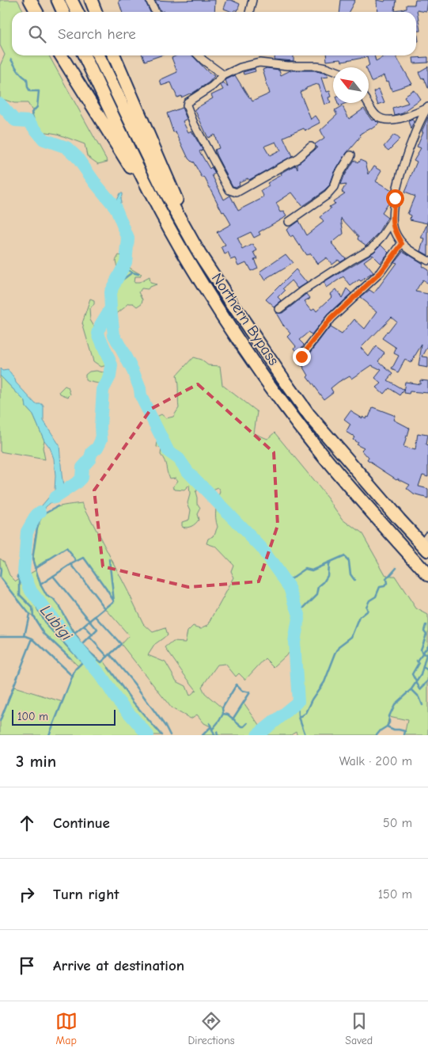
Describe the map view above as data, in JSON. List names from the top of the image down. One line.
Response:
{"streets":{"highway":["Northern Bypass"]},"water":["Lubigi"],"scale_bar":"100 m","north":"top left","page":{"search":"Search here","scale":"100 m","heading":["3 min","Walk · 200 m"],"list":[["Continue","50 m"],["Turn right","150 m"],"Arrive at destination"],"nav":["Map","Directions","Saved"]}}
